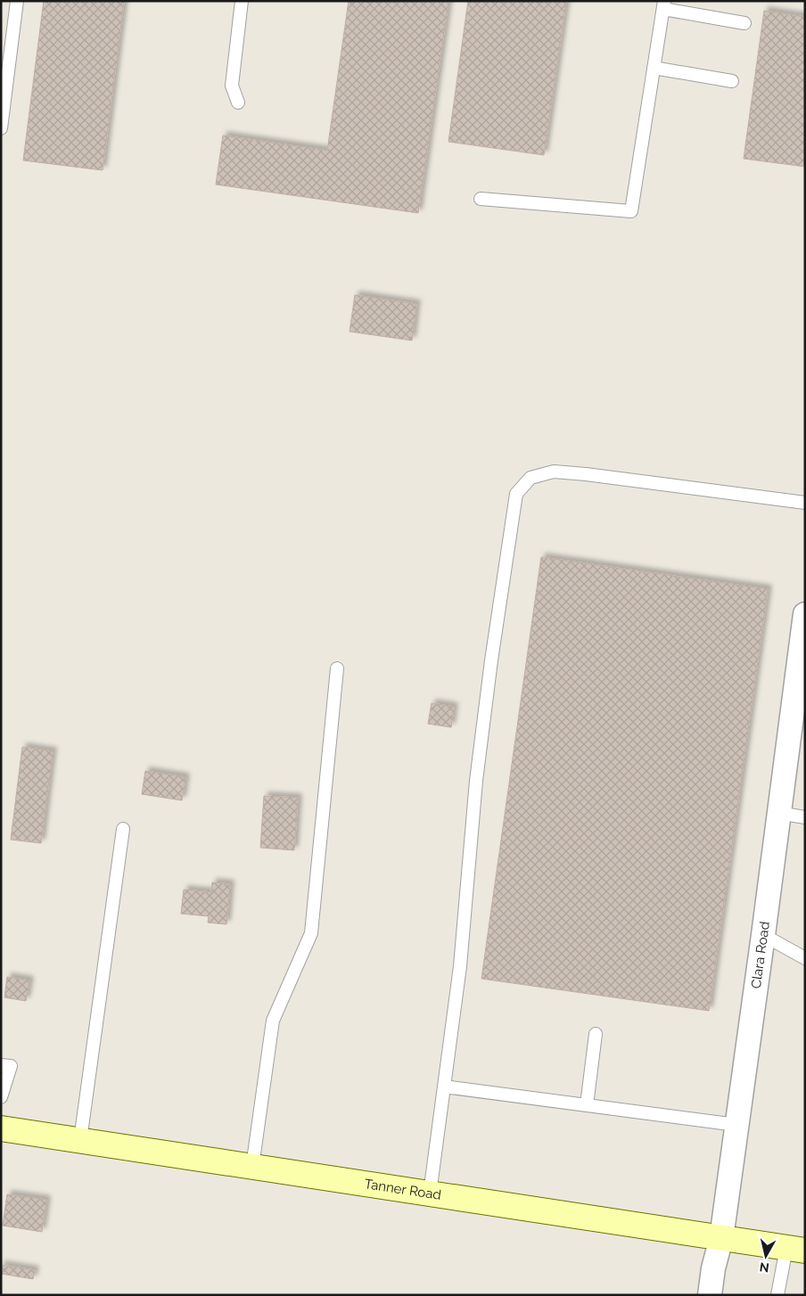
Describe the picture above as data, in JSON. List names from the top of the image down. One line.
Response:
{"streets":{"main road":["Tanner Road"],"street":["Clara Road"]},"crossings":[["Clara Road","Tanner Road"]],"north":"bottom"}
